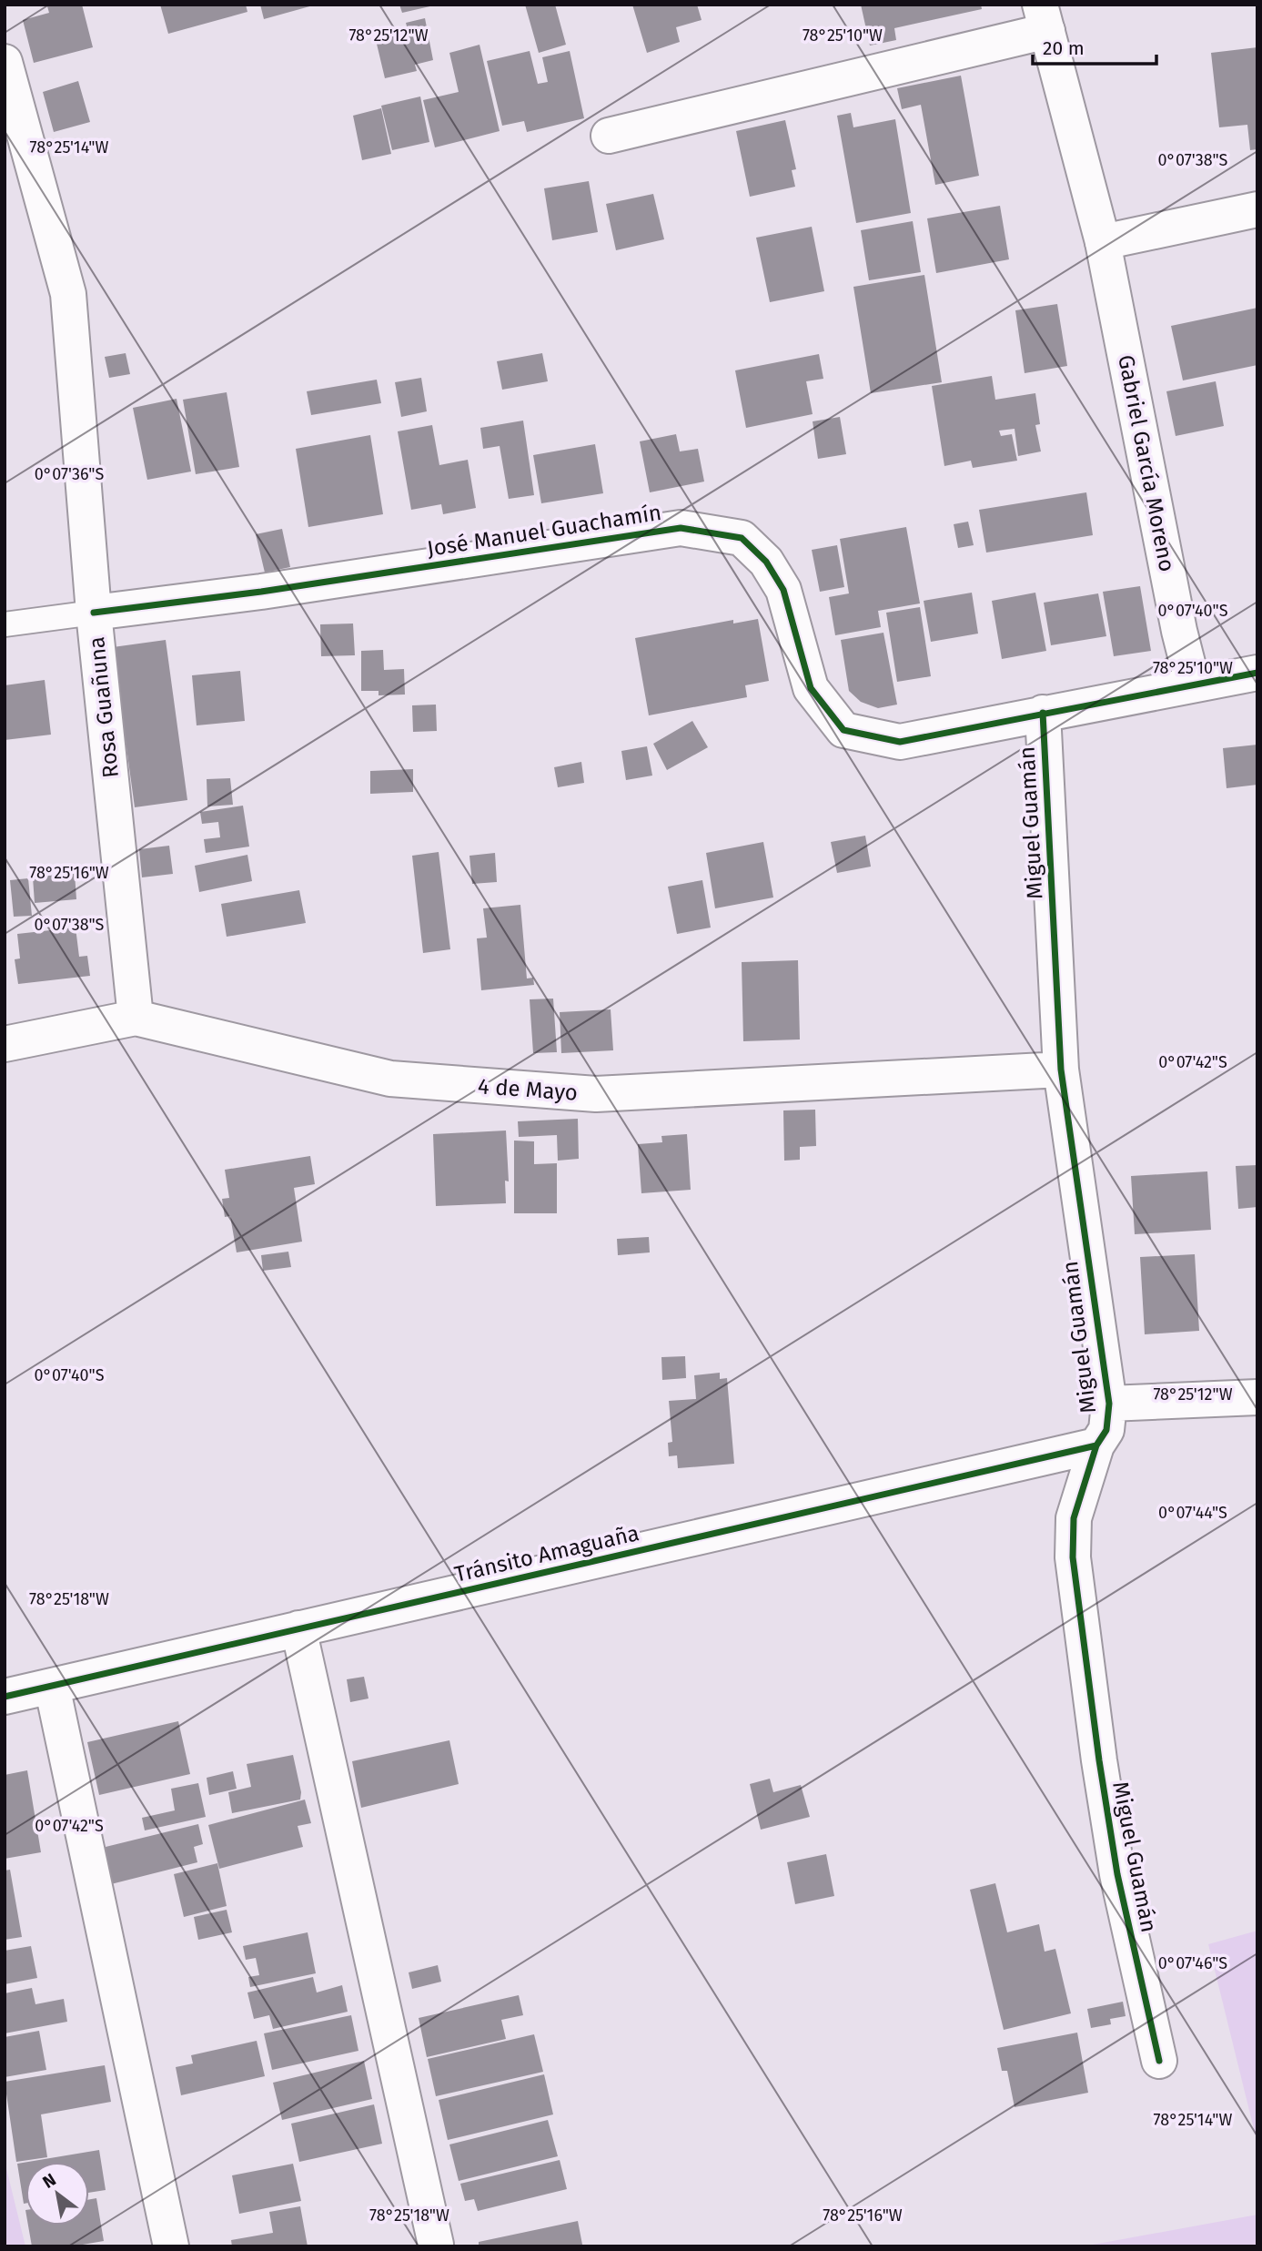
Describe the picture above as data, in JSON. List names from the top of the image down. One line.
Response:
{"streets":{"street":["Gabriel García Moreno","José Manuel Guachamín","Rosa Guañuna","Miguel Guamán","4 de Mayo","Tránsito Amaguaña"]},"crossings":[["Gabriel García Moreno","José Manuel Guachamín"],["José Manuel Guachamín","Rosa Guañuna"],["José Manuel Guachamín","Miguel Guamán"],["Rosa Guañuna","4 de Mayo"],["Miguel Guamán","4 de Mayo"],["Miguel Guamán","Tránsito Amaguaña"]],"scale_bar":"20 m","north":"top left","coordinates":["78°25'10\"W","78°25'12\"W","78°25'14\"W","0°07'38\"S","0°07'36\"S","0°07'40\"S","78°25'16\"W","0°07'42\"S","0°07'44\"S","78°25'18\"W","0°07'46\"S"]}
